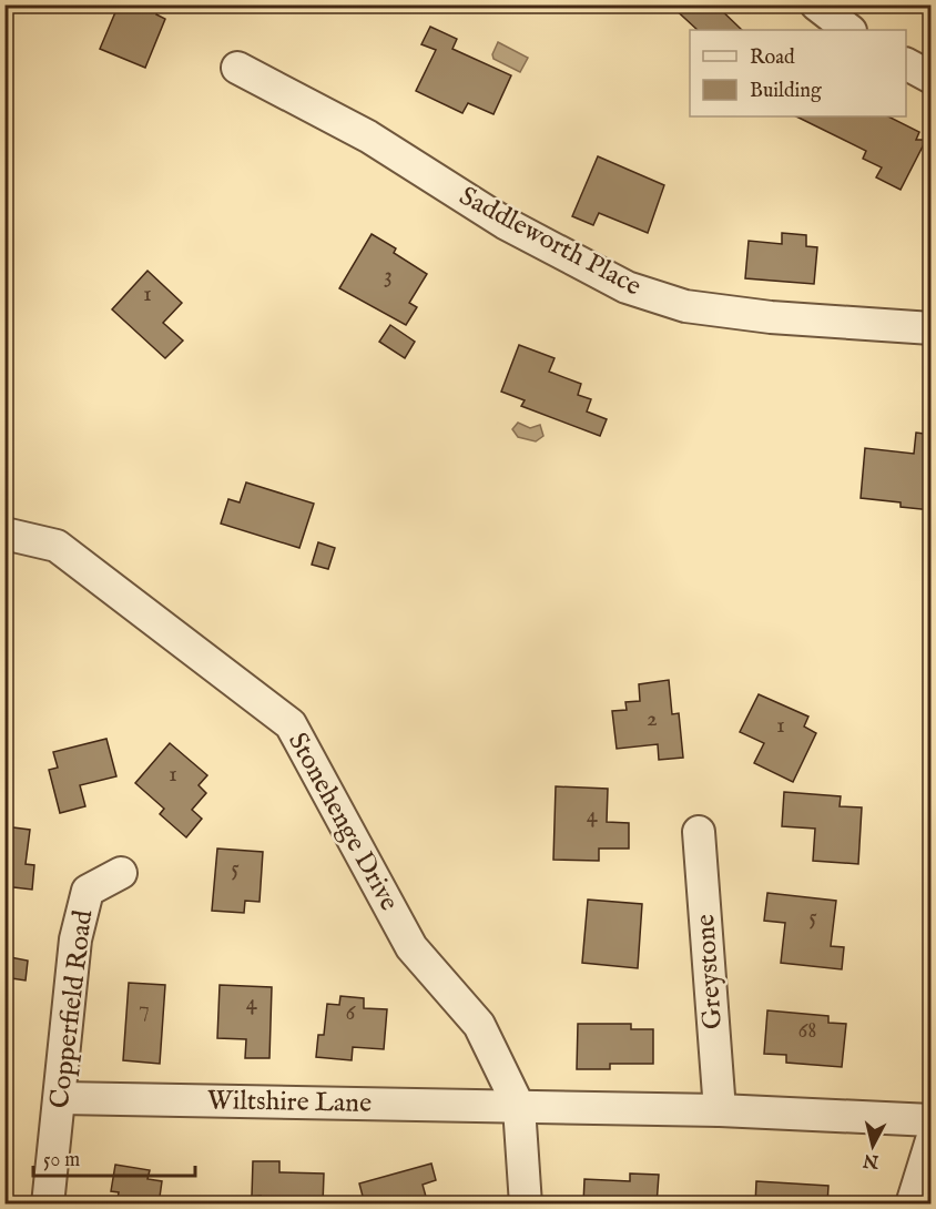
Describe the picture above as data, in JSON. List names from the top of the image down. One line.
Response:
{"streets":{"street":["Saddleworth Place","Stonehenge Drive","Greystone","Copperfield Road","Wiltshire Lane"]},"crossings":[["Stonehenge Drive","Wiltshire Lane"],["Copperfield Road","Wiltshire Lane"]],"house_numbers":["3","1","2","1","1","4","5","5","4","7","6","68"],"legend":["Road","Building"],"scale_bar":"50 m","north":"bottom"}
